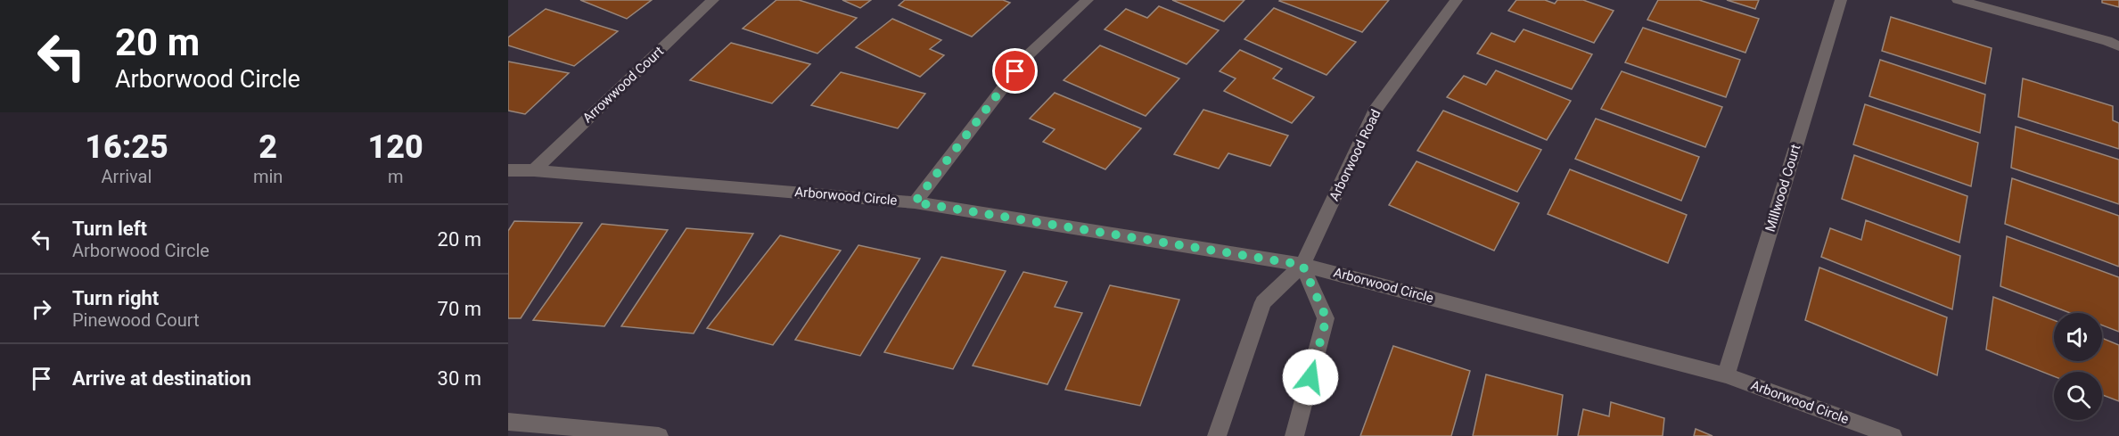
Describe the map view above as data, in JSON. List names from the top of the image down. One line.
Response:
{"streets":{"street":["Arrowwood Court","Arborwood Road","Millwood Court","Arborwood Circle"]},"crossings":[["Arrowwood Court","Arborwood Circle"],["Arborwood Road","Arborwood Circle"],["Millwood Court","Arborwood Circle"]],"page":{"turn":["20 m","Arborwood Circle"],"eta":["16:25","Arrival","2","min","120","m"],"list":[{"name":"Turn left","note":"Arborwood Circle","value":"20 m"},{"name":"Turn right","note":"Pinewood Court","value":"70 m"},{"name":"Arrive at destination","value":"30 m"}]}}
